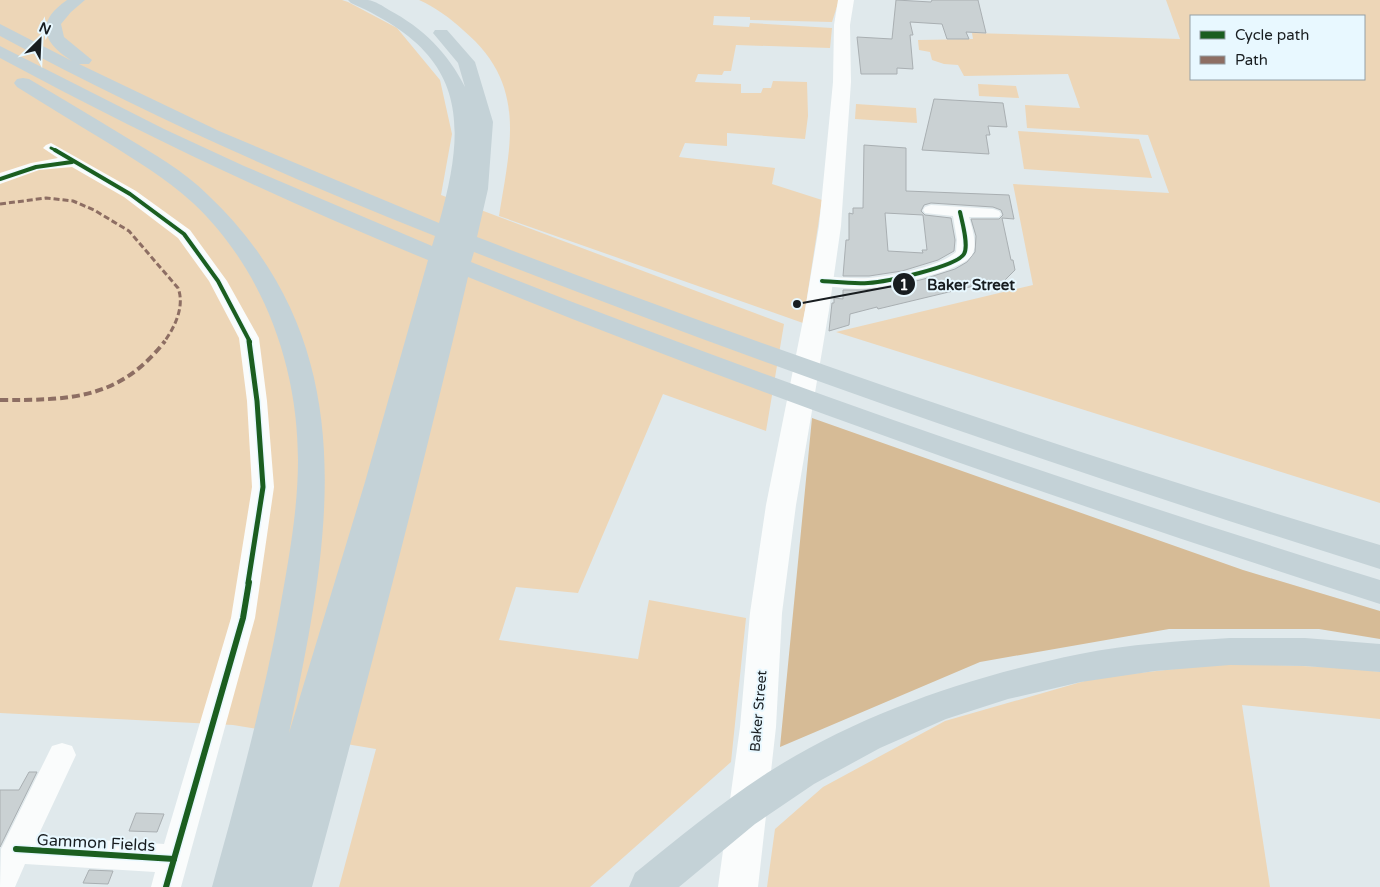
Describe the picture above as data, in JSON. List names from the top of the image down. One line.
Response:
{"streets":{"main road":["Baker Street"],"street":["Gammon Fields"]},"places":["Baker Street"],"legend":["Cycle path","Path"],"north":"top right"}
